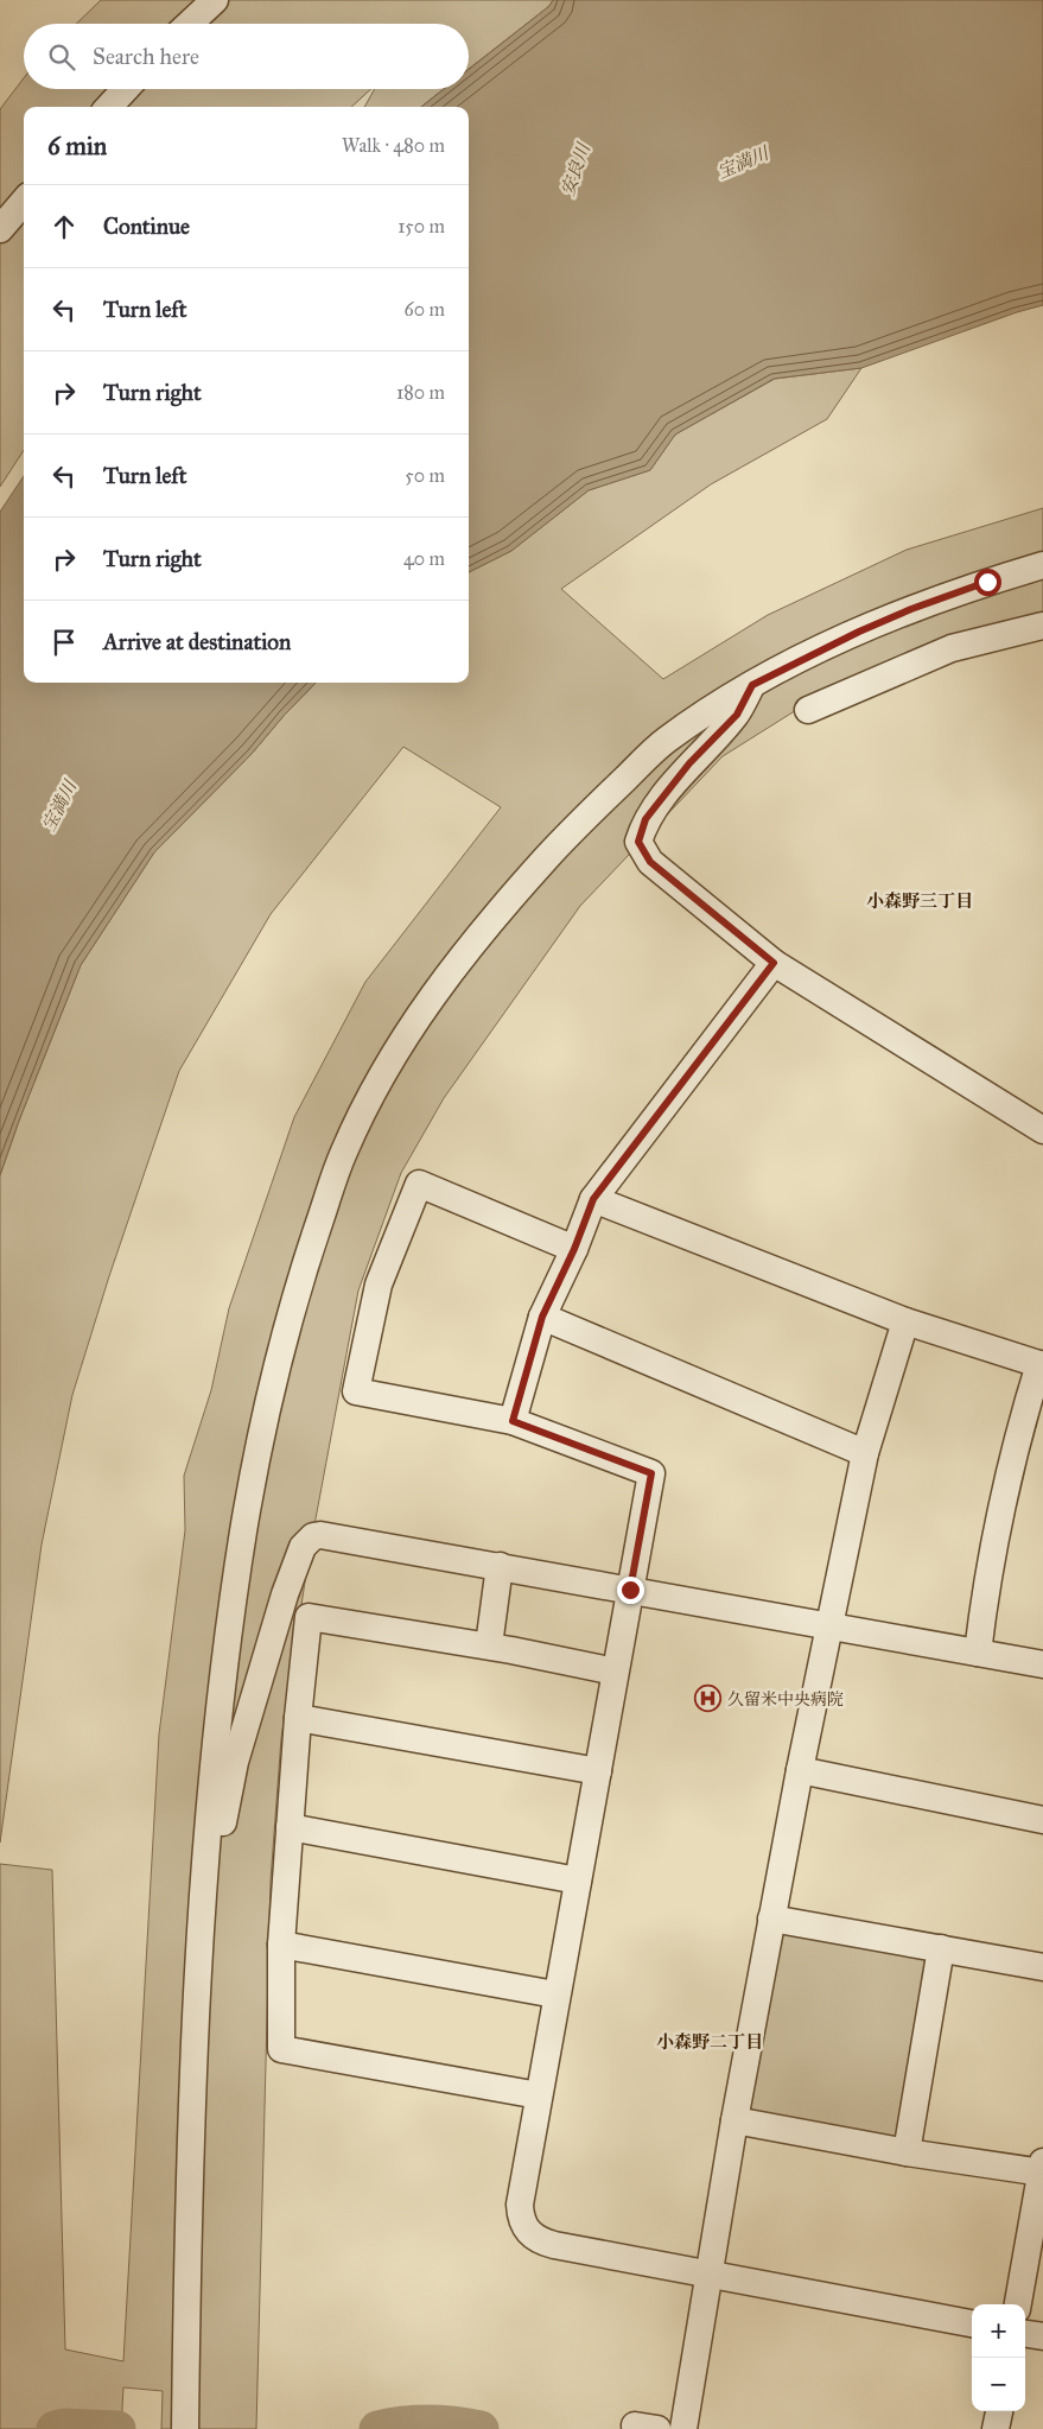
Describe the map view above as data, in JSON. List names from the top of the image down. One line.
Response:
{"districts":["小森野三丁目","小森野二丁目"],"water":["宝満川","安良川"],"places":{"hospital":["久留米中央病院"]},"page":{"search":"Search here","heading":["6 min","Walk · 480 m"],"list":[["Continue","150 m"],["Turn left","60 m"],["Turn right","180 m"],["Turn left","50 m"],["Turn right","40 m"],"Arrive at destination"],"map_buttons":["+","−"]}}
